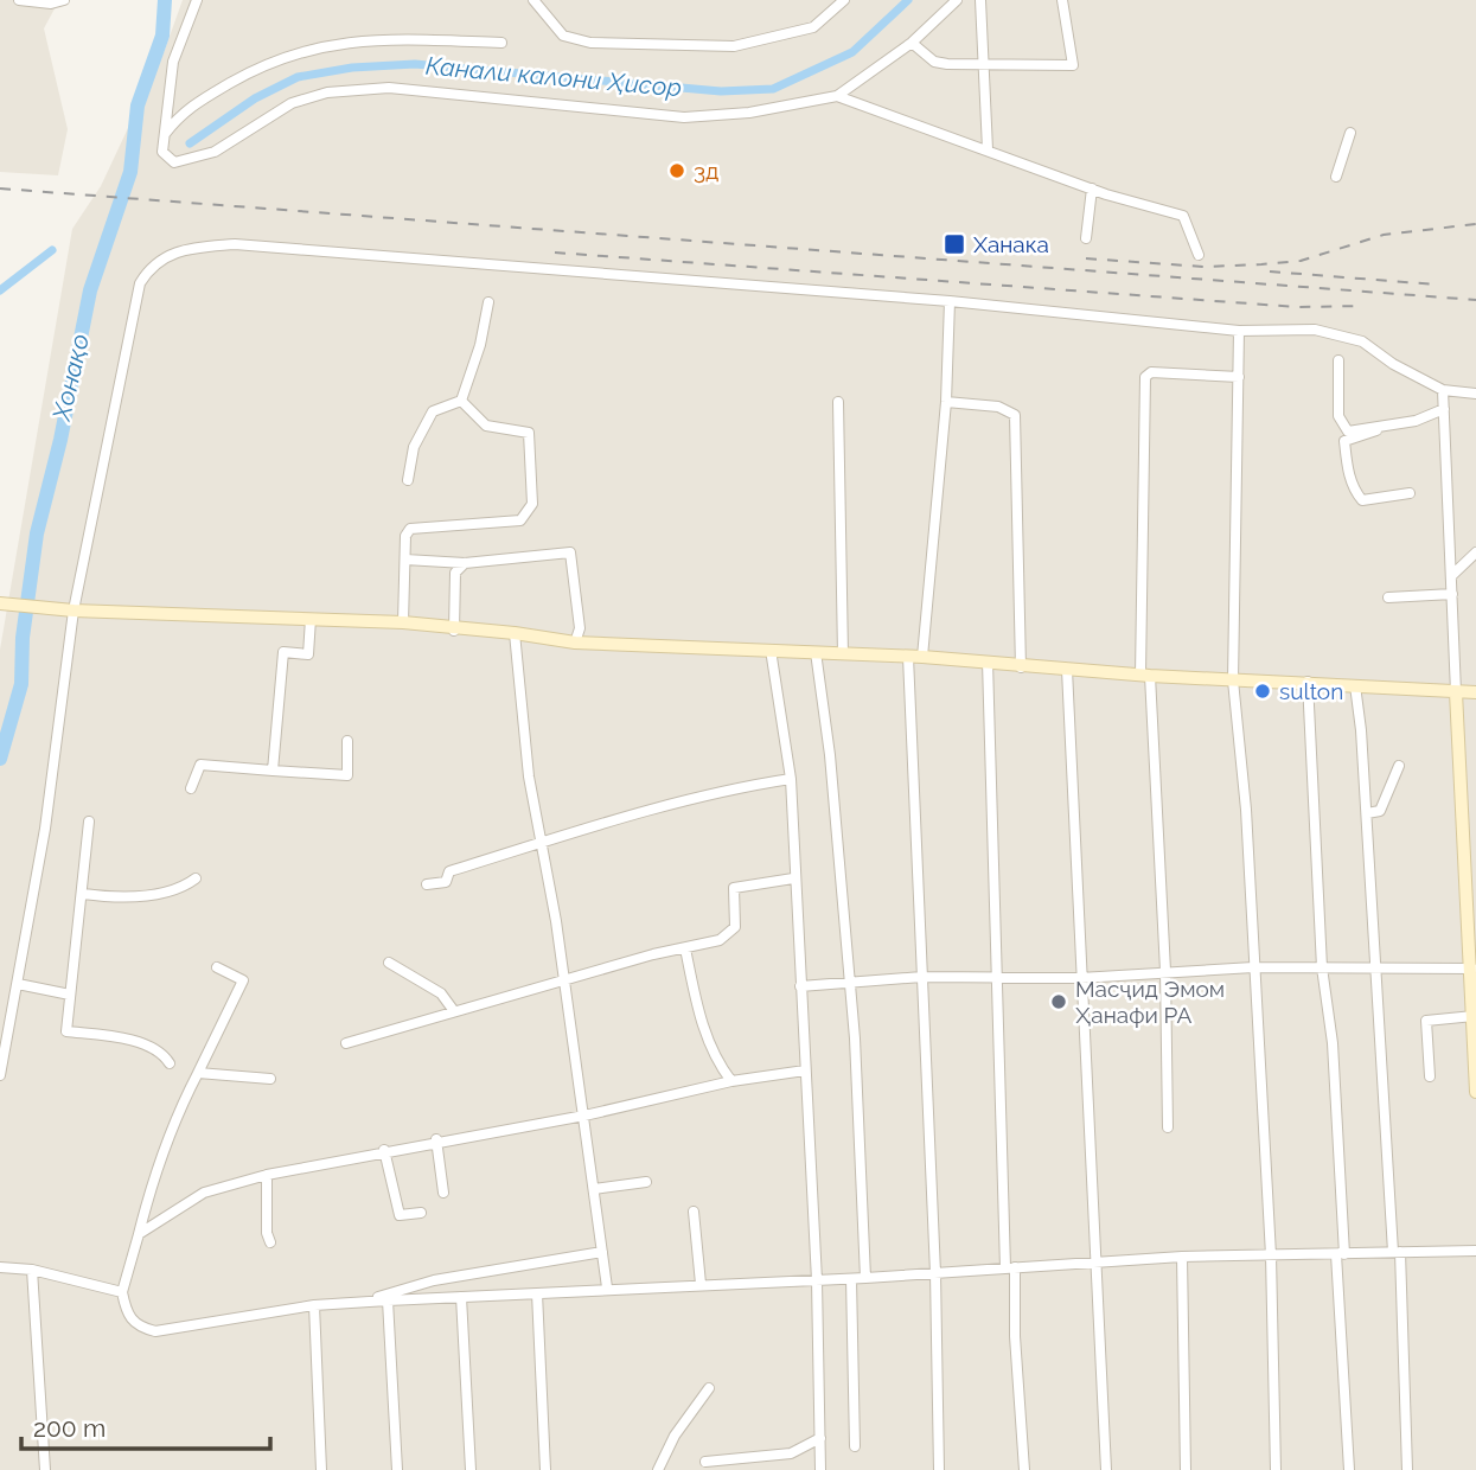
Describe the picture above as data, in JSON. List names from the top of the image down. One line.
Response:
{"water":["Канали калони Ҳисор","Хонақо"],"places":{"other":["3д","sulton","Масҷид Эмом Ҳанафи РА"],"transit":["Ханака"]},"scale_bar":"200 m"}
